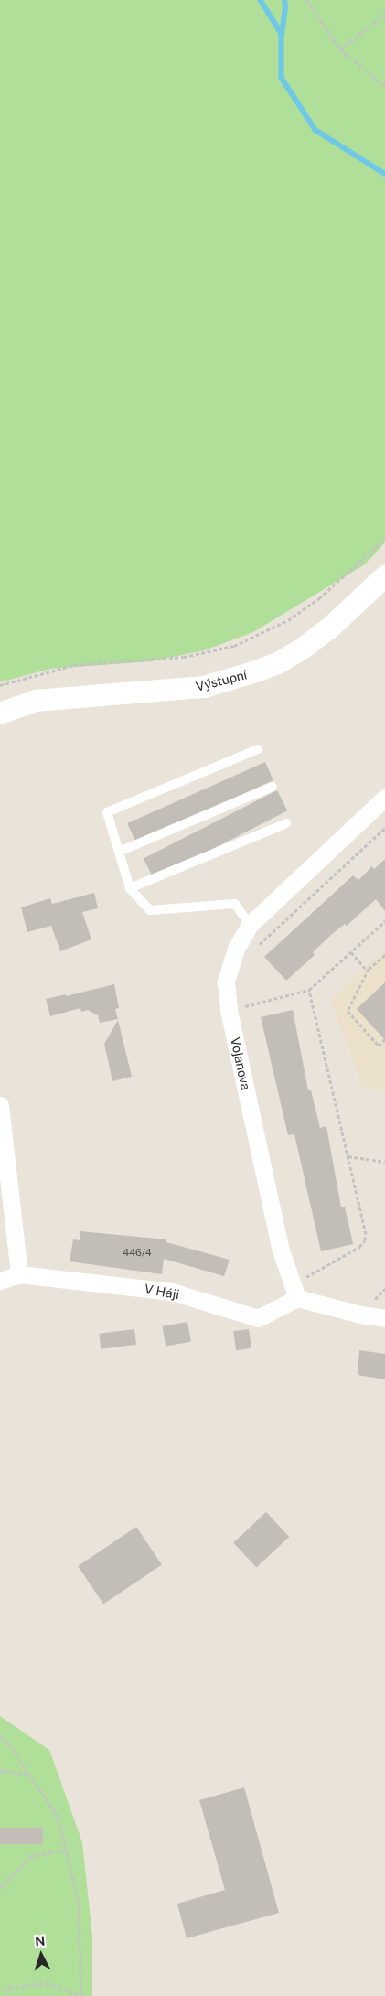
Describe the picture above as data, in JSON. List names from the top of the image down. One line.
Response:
{"streets":{"street":["Výstupní","Vojanova","V Háji"]},"crossings":[["Vojanova","V Háji"]],"house_numbers":["446/4"],"north":"top"}
